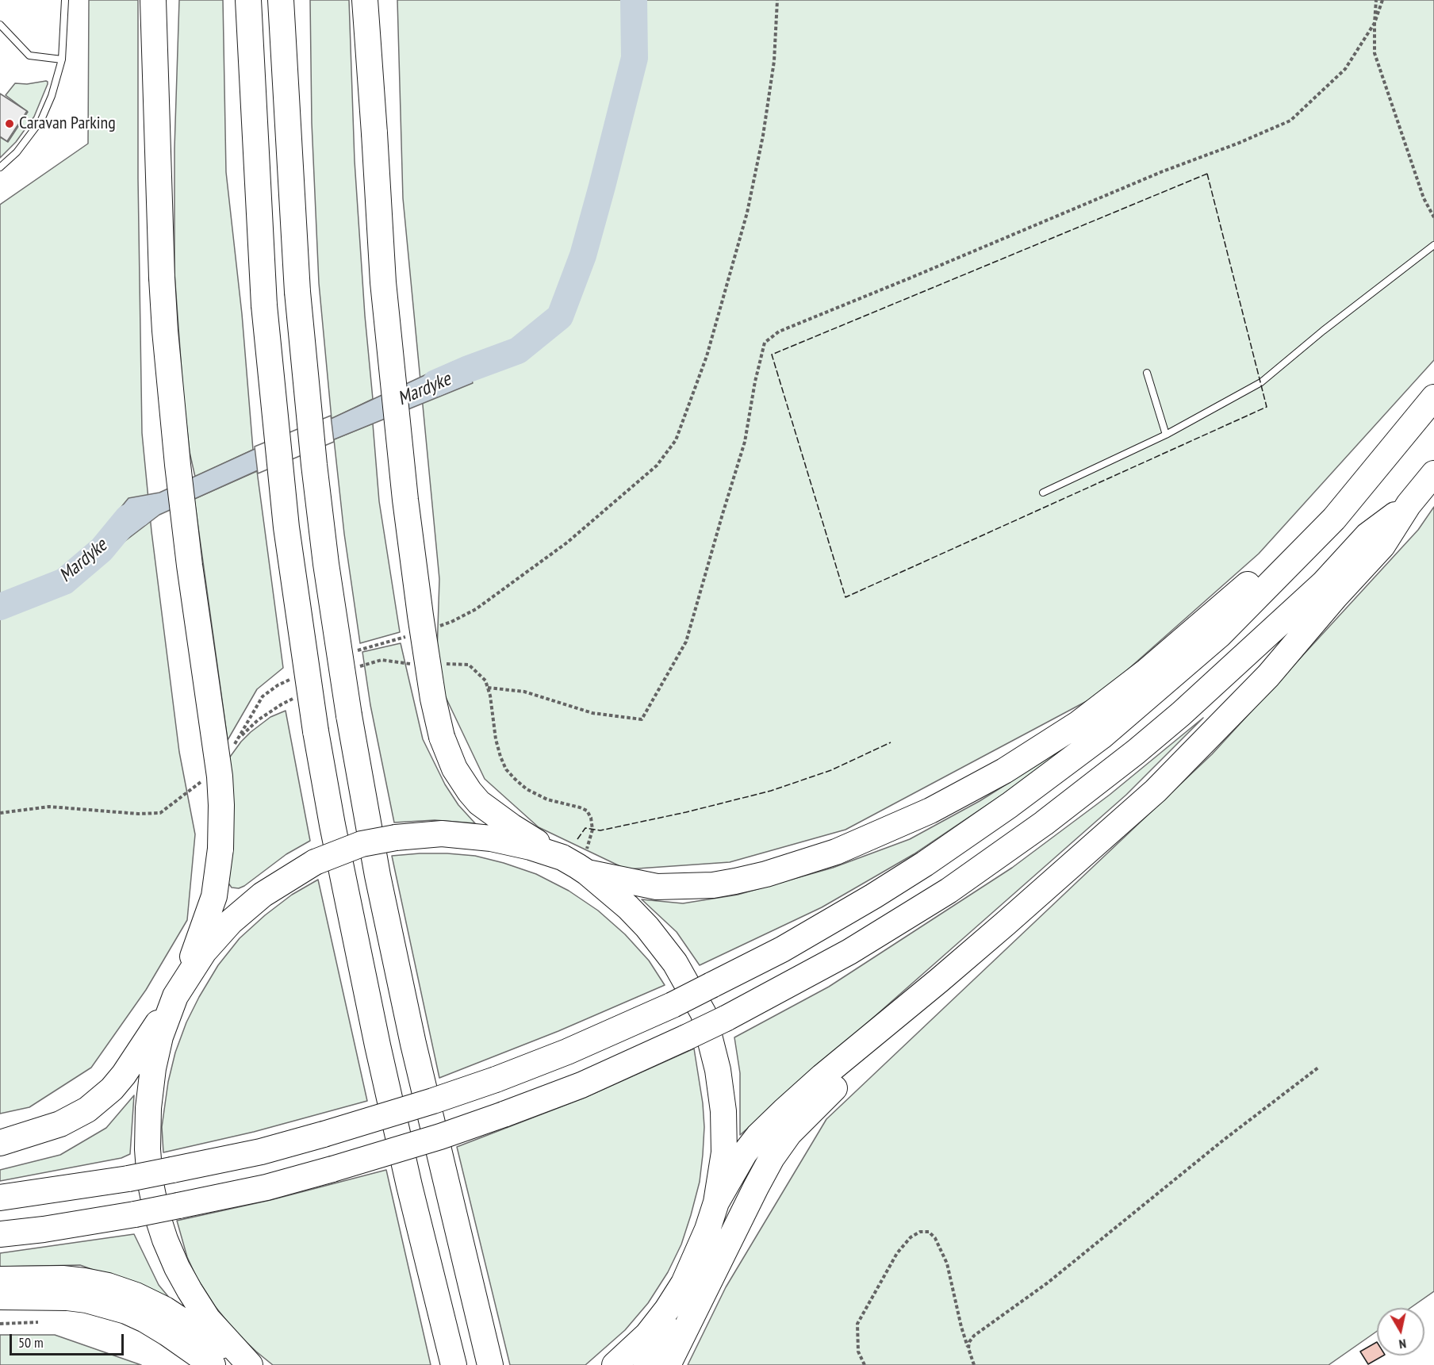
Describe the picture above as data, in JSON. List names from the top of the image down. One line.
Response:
{"water":["Mardyke"],"places":["Caravan Parking"],"scale_bar":"50 m","north":"bottom"}
